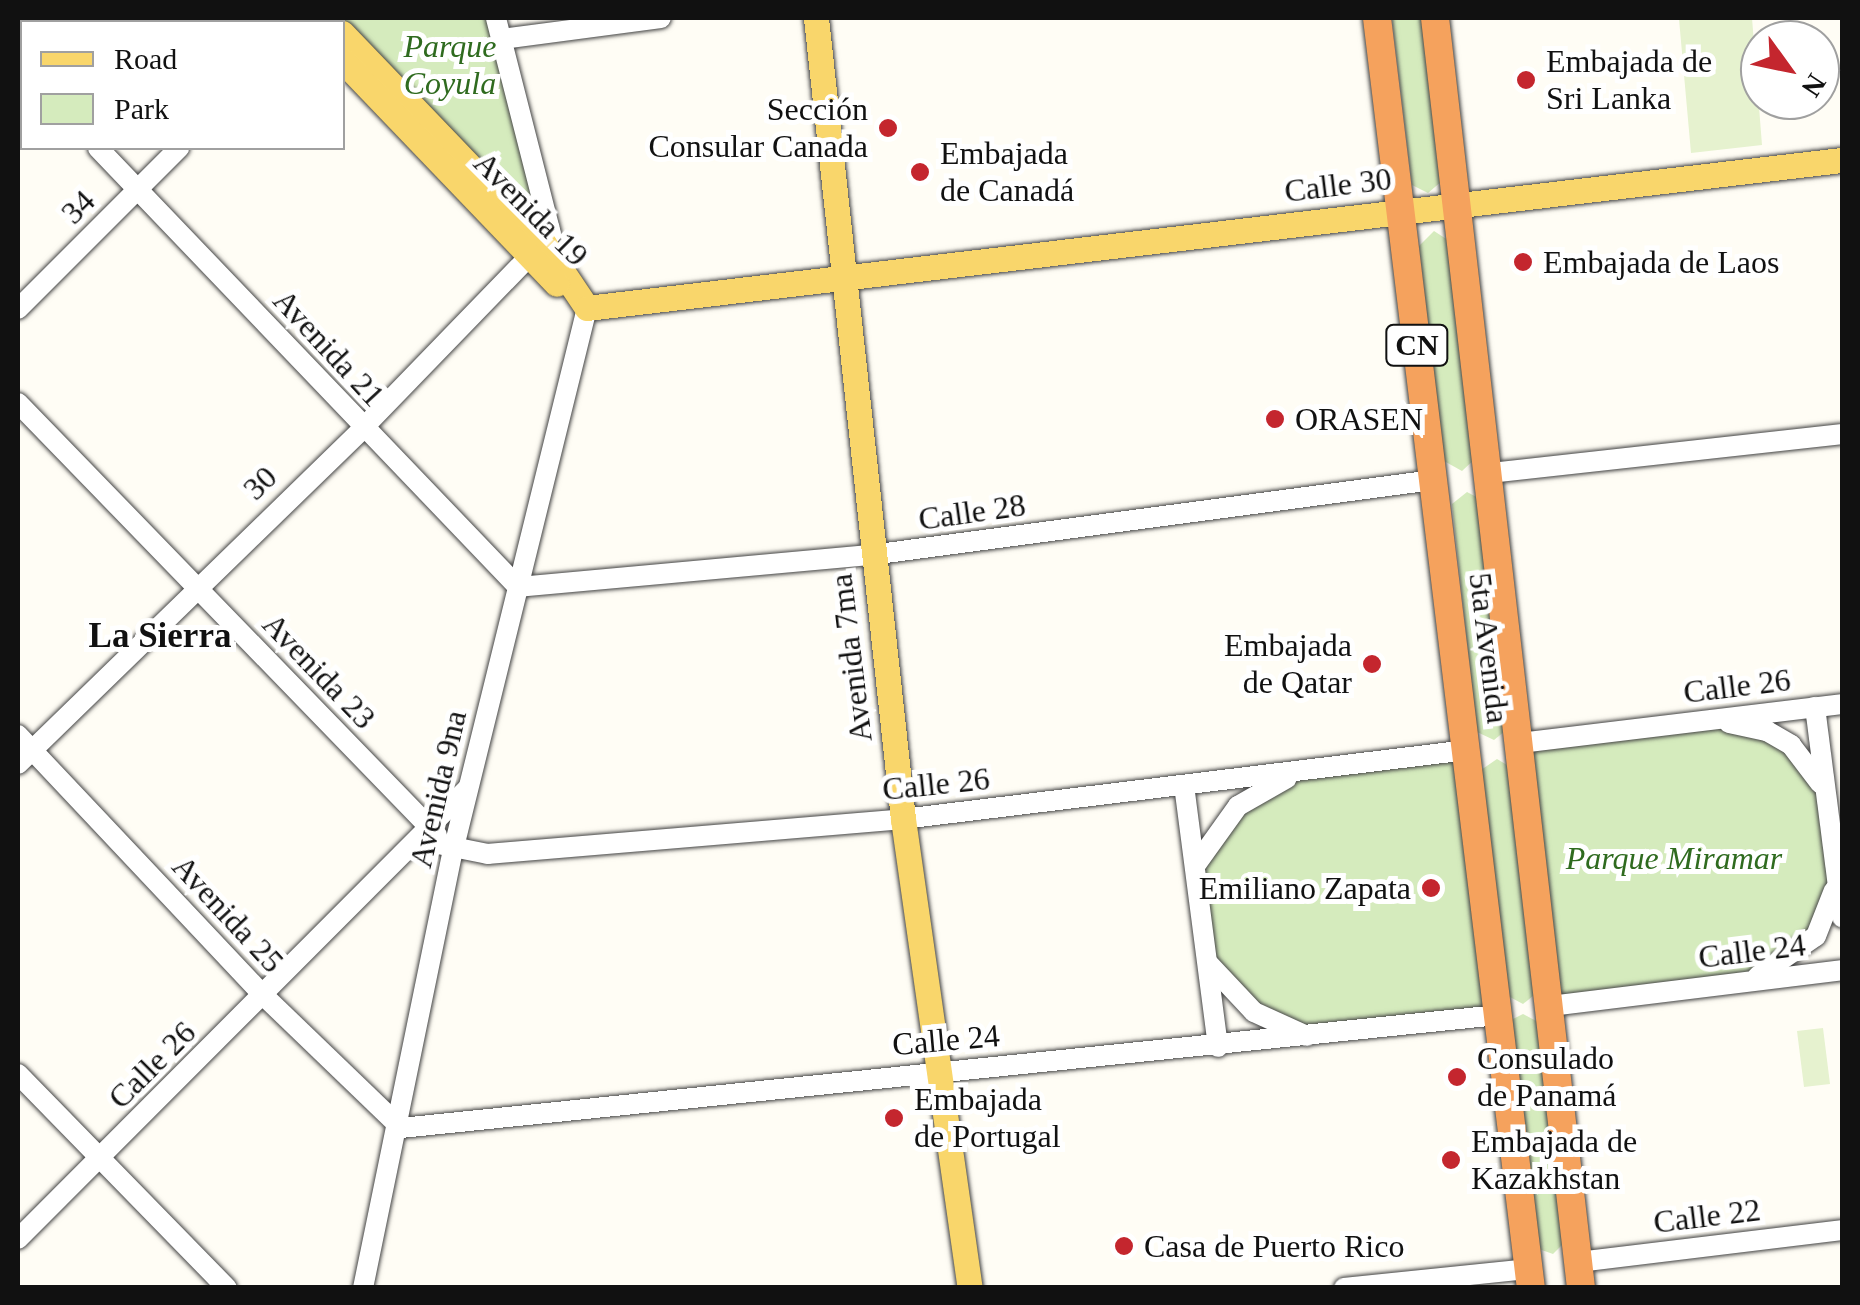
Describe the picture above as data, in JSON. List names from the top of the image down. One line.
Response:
{"streets":{"highway":["CN","5ta Avenida"],"main road":["Calle 30","Avenida 19","Avenida 7ma"],"street":["34","Avenida 21","30","Calle 28","Avenida 23","Calle 26","Avenida 9na","Avenida 25","Calle 24","Calle 22"]},"crossings":[["Calle 30","5ta Avenida"],["Calle 30","Avenida 7ma"],["34","Avenida 21"],["Avenida 19","30"],["Avenida 19","Avenida 9na"],["Avenida 21","30"],["Avenida 21","Calle 28"],["Avenida 21","Avenida 9na"],["30","Avenida 23"],["30","Avenida 25"],["Calle 28","5ta Avenida"],["Calle 28","Avenida 7ma"],["Calle 28","Avenida 9na"],["5ta Avenida","Calle 26"],["5ta Avenida","Calle 24"],["5ta Avenida","Calle 22"],["Avenida 7ma","Calle 26"],["Avenida 7ma","Calle 24"],["Avenida 23","Calle 26"],["Avenida 23","Avenida 9na"],["Calle 26","Avenida 9na"],["Calle 26","Avenida 25"],["Calle 26","Calle 24"],["Avenida 9na","Avenida 25"],["Avenida 9na","Calle 24"],["Avenida 25","Calle 24"]],"districts":["La Sierra"],"parks":["Parque Coyula","Parque Miramar"],"places":["Embajada de Sri Lanka","Sección Consular Canada","Embajada de Canadá","Embajada de Laos","ORASEN","Embajada de Qatar","Emiliano Zapata","Consulado de Panamá","Embajada de Portugal","Embajada de Kazakhstan","Casa de Puerto Rico"],"legend":["Road","Park"],"north":"bottom right"}
